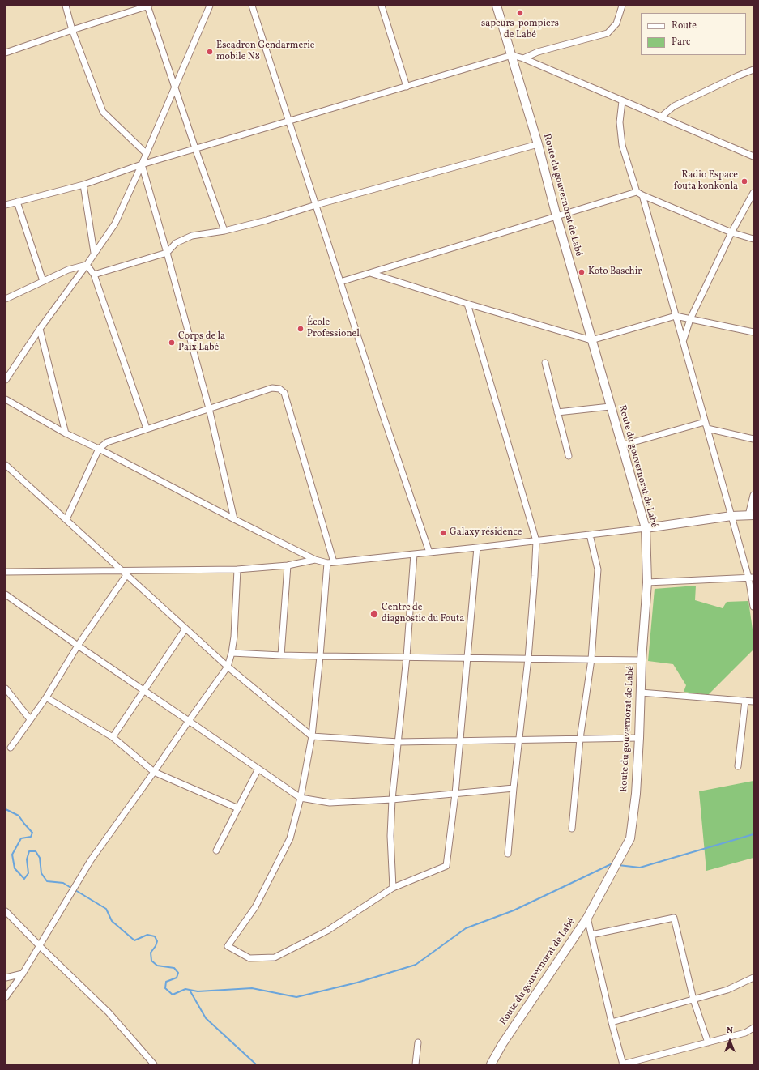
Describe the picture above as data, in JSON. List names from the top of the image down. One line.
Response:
{"streets":{"street":["Route du gouvernorat de Labé"]},"places":["sapeurs-pompiers de Labé","Escadron Gendarmerie mobile N8","Radio Espace fouta konkonla","Koto Baschir","École Professionel","Corps de la Paix Labé","Galaxy résidence","Centre de diagnostic du Fouta"],"legend":["Route","Parc"],"north":"top"}
